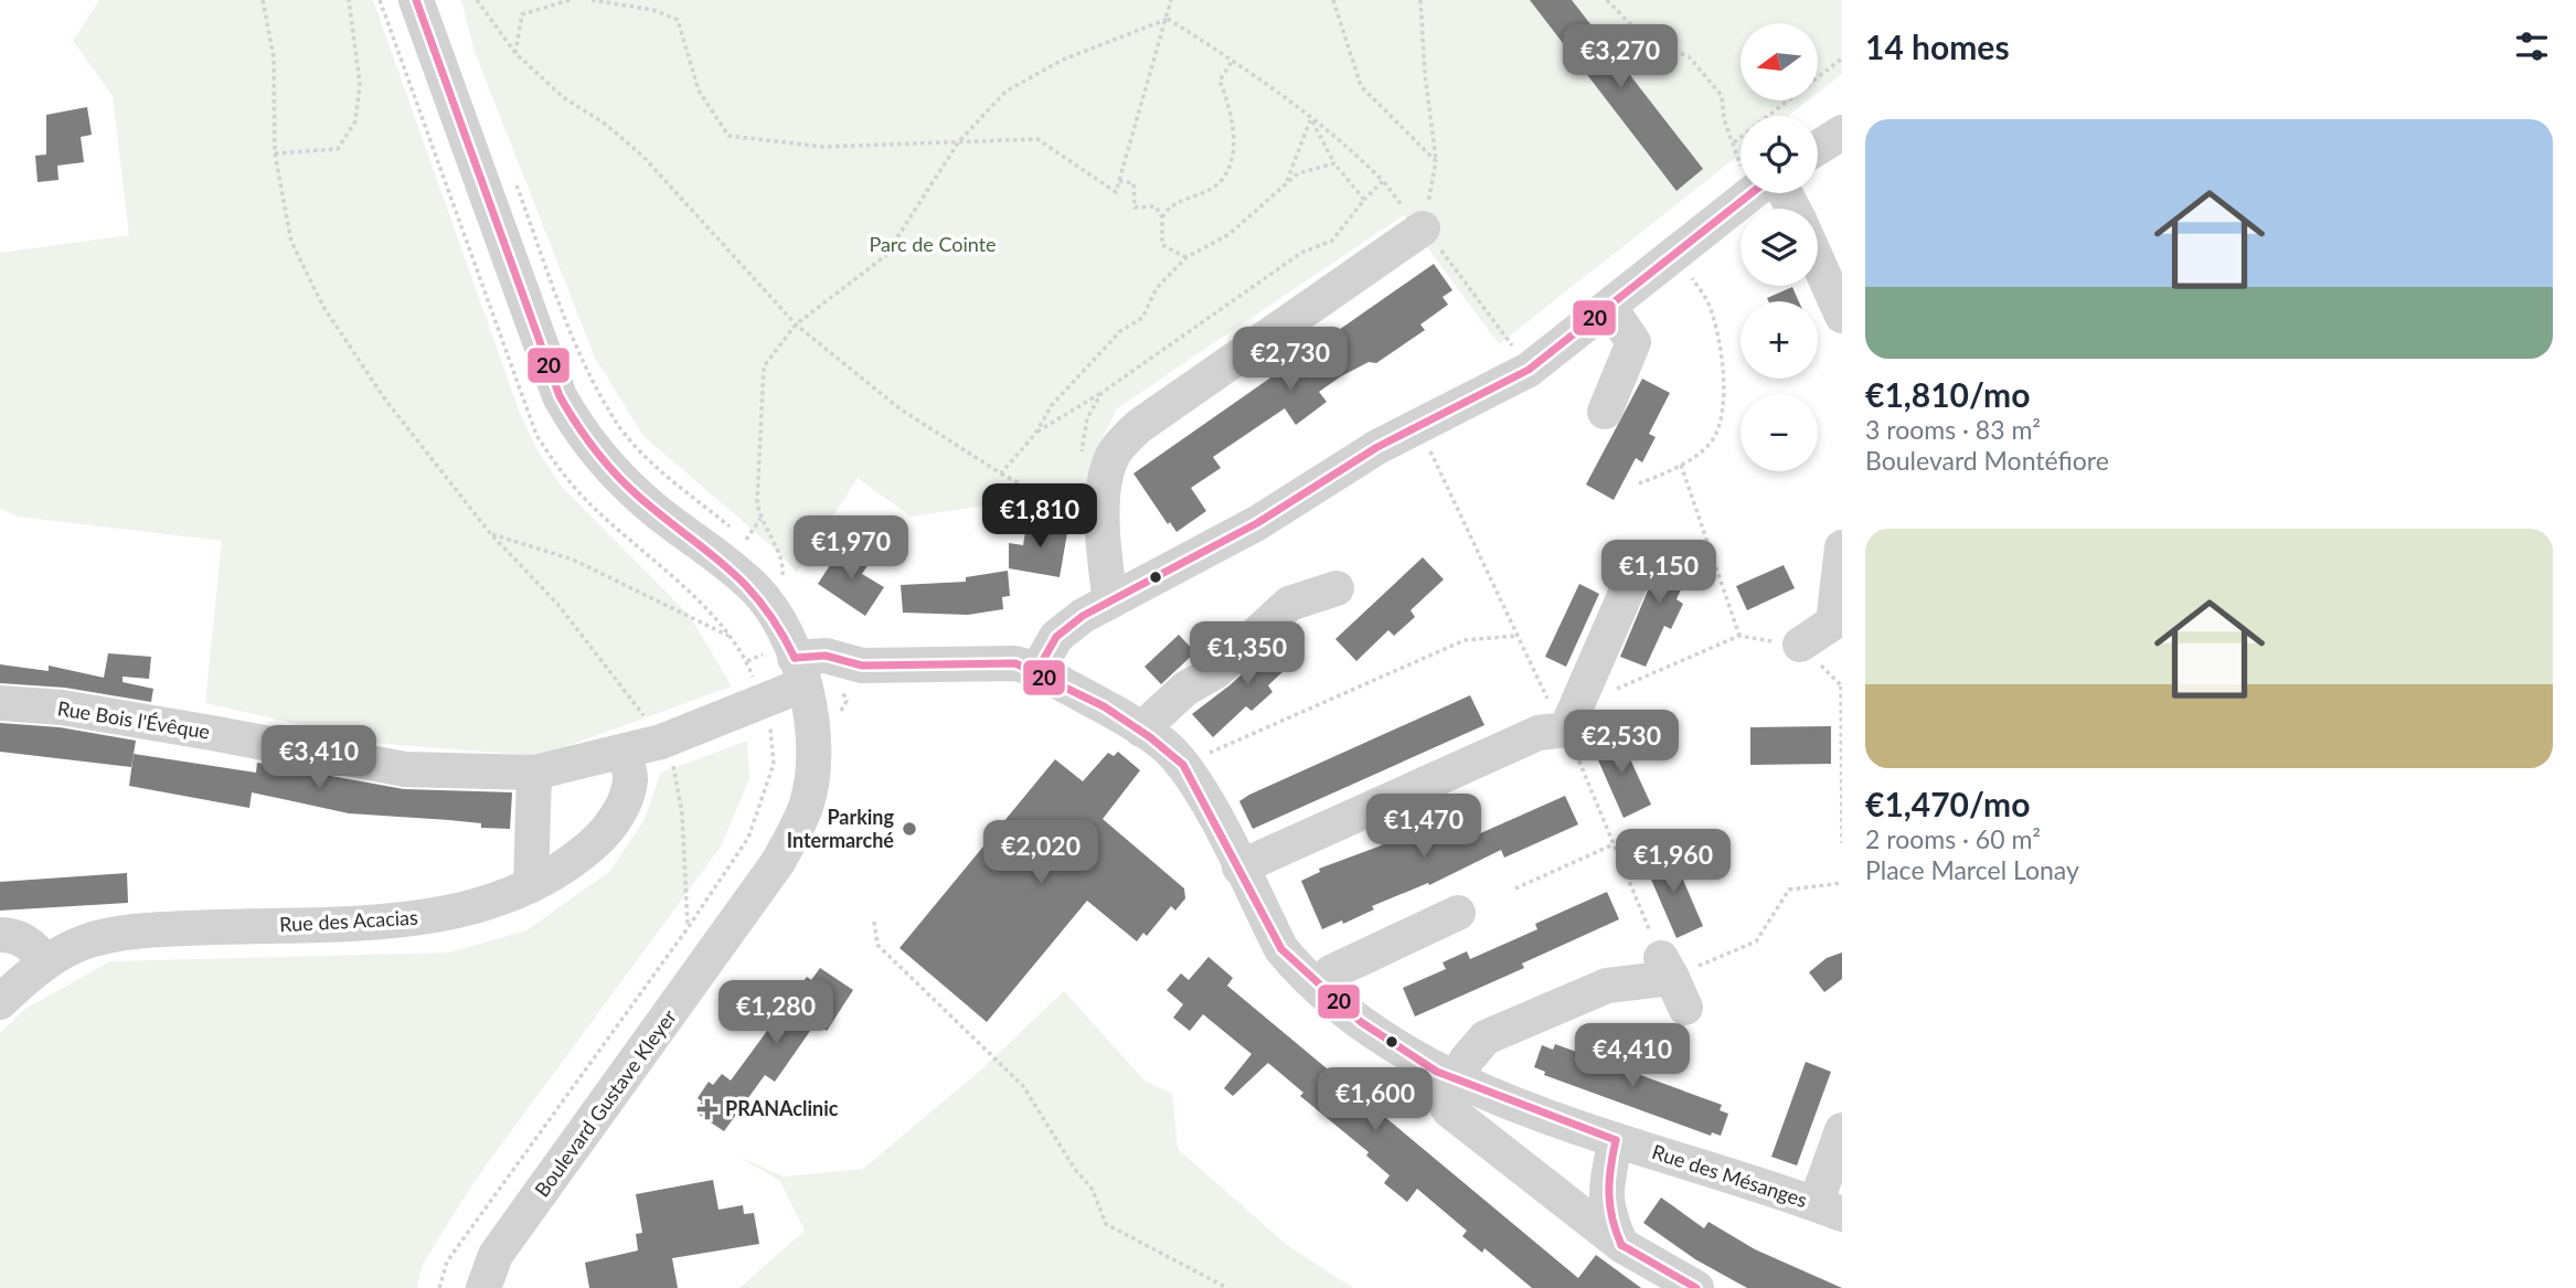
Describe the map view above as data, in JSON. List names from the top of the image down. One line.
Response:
{"streets":{"street":["Rue Bois l'Évêque","Rue des Acacias","Boulevard Gustave Kleyer","Rue des Mésanges"]},"crossings":[["Rue Bois l'Évêque","Rue des Acacias"],["Rue Bois l'Évêque","Boulevard Gustave Kleyer"]],"parks":["Parc de Cointe"],"places":{"other":["Parking Intermarché"],"health":["PRANAclinic"]},"lines":["transit line 20"],"north":"left","page":{"heading":"14 homes","map_buttons":["+","−"],"price":["€3,270","€2,730","€1,810","€1,970","€1,150","€1,350","€2,530","€3,410","€1,470","€2,020","€1,960","€1,280","€4,410","€1,600"],"list":[{"name":"€1,810/mo","note":"3 rooms · 83 m² · Boulevard Montéfiore"},{"name":"€1,470/mo","note":"2 rooms · 60 m² · Place Marcel Lonay"}]}}
